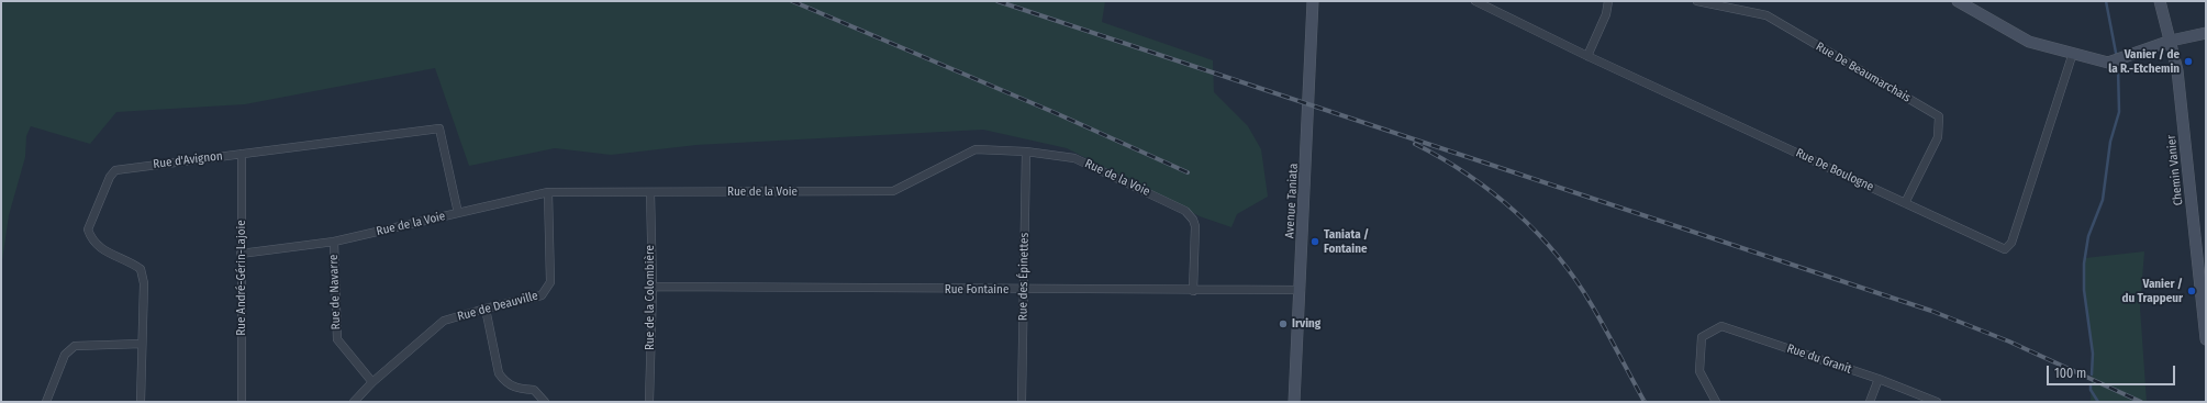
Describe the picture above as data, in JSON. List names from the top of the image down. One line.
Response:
{"streets":{"street":["Rue De Beaumarchais","Rue d'Avignon","Rue De Boulogne","Chemin Vanier","Rue de la Voie","Avenue Taniata","Rue des Épinettes","Rue André-Gérin-Lajoie","Rue Fontaine","Rue de Navarre","Rue de la Colombière","Rue de Deauville","Rue du Granit"]},"crossings":[["Rue De Beaumarchais","Rue De Boulogne"],["Rue d'Avignon","Rue de la Voie"],["Rue d'Avignon","Rue André-Gérin-Lajoie"],["Rue de la Voie","Rue des Épinettes"],["Rue de la Voie","Rue André-Gérin-Lajoie"],["Rue de la Voie","Rue Fontaine"],["Rue de la Voie","Rue de Navarre"],["Rue de la Voie","Rue de la Colombière"],["Rue de la Voie","Rue de Deauville"],["Avenue Taniata","Rue Fontaine"],["Rue des Épinettes","Rue Fontaine"],["Rue Fontaine","Rue de la Colombière"],["Rue de Navarre","Rue de Deauville"]],"places":["Vanier / de la R.-Etchemin","Taniata / Fontaine","Vanier / du Trappeur","Irving"],"scale_bar":"100 m"}
